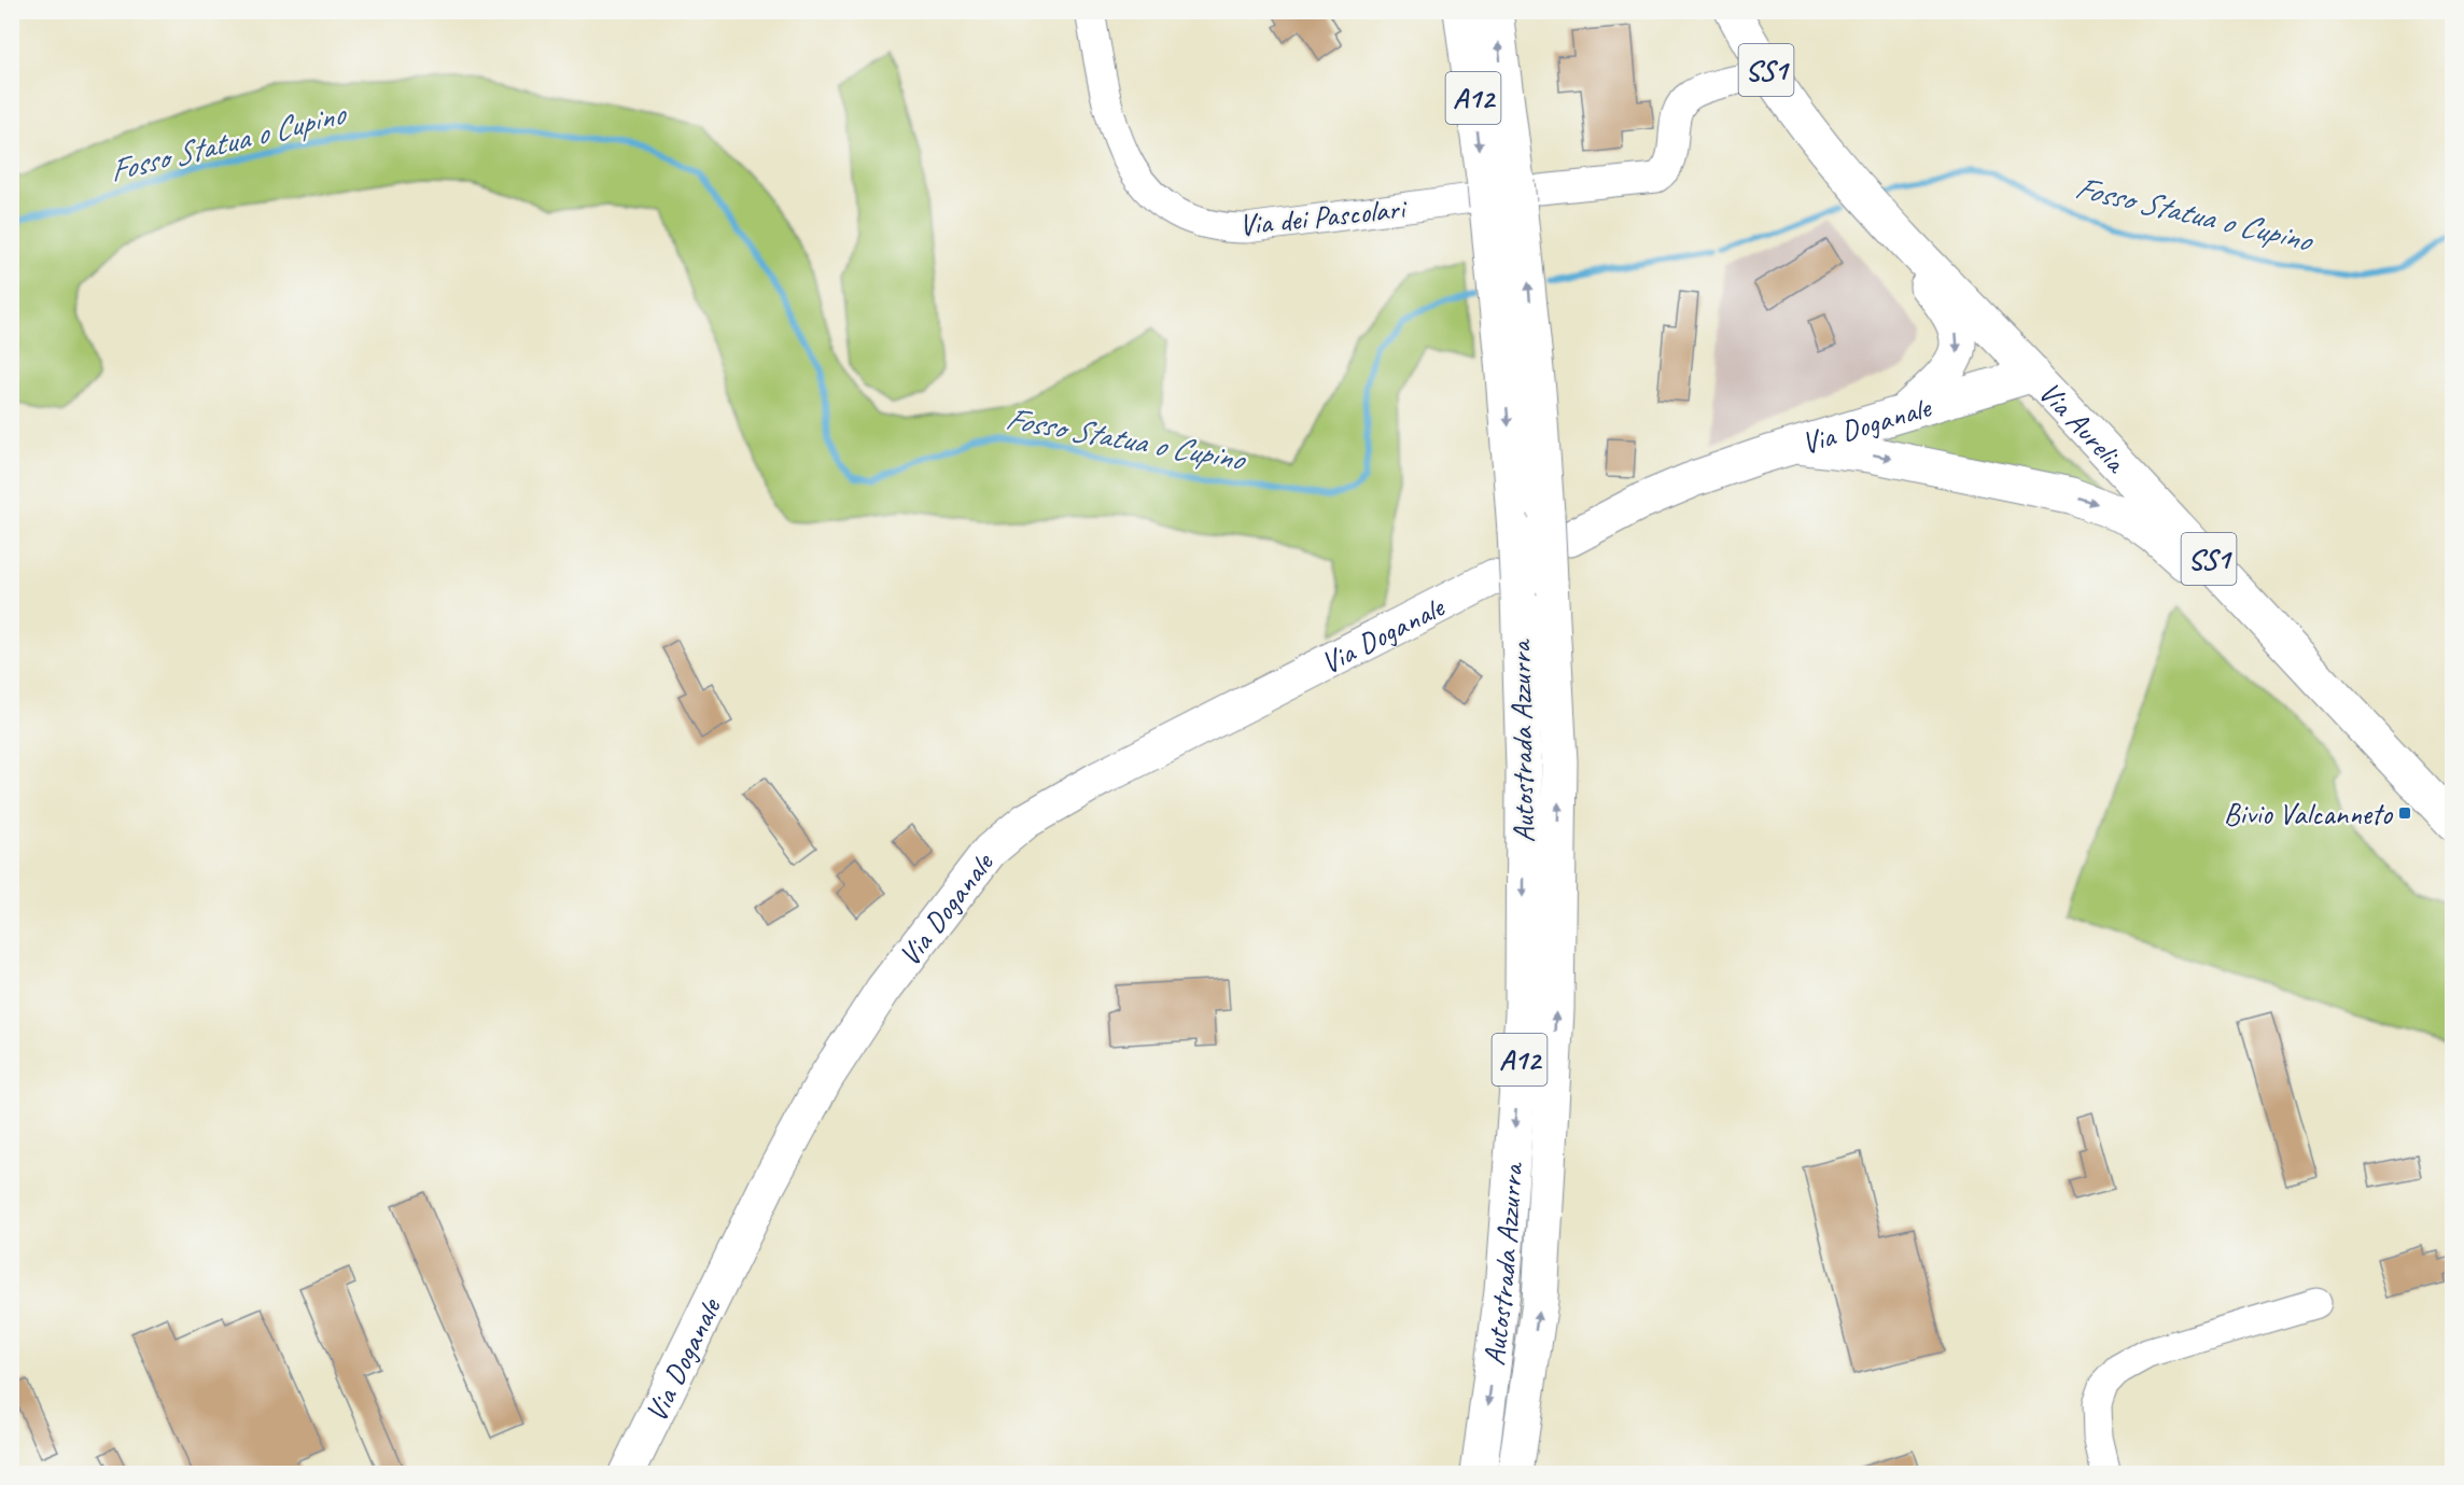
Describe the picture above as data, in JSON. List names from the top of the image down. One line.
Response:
{"streets":{"main road":["SS1","A12","Via Doganale","Via Aurelia","Autostrada Azzurra"],"street":["Via dei Pascolari"]},"crossings":[["Via dei Pascolari","Via Aurelia"],["Via dei Pascolari","Autostrada Azzurra"],["Via Doganale","Via Aurelia"],["Via Doganale","Autostrada Azzurra"]],"water":["Fosso Statua o Cupino"],"places":{"transit":["Bivio Valcanneto"]}}
